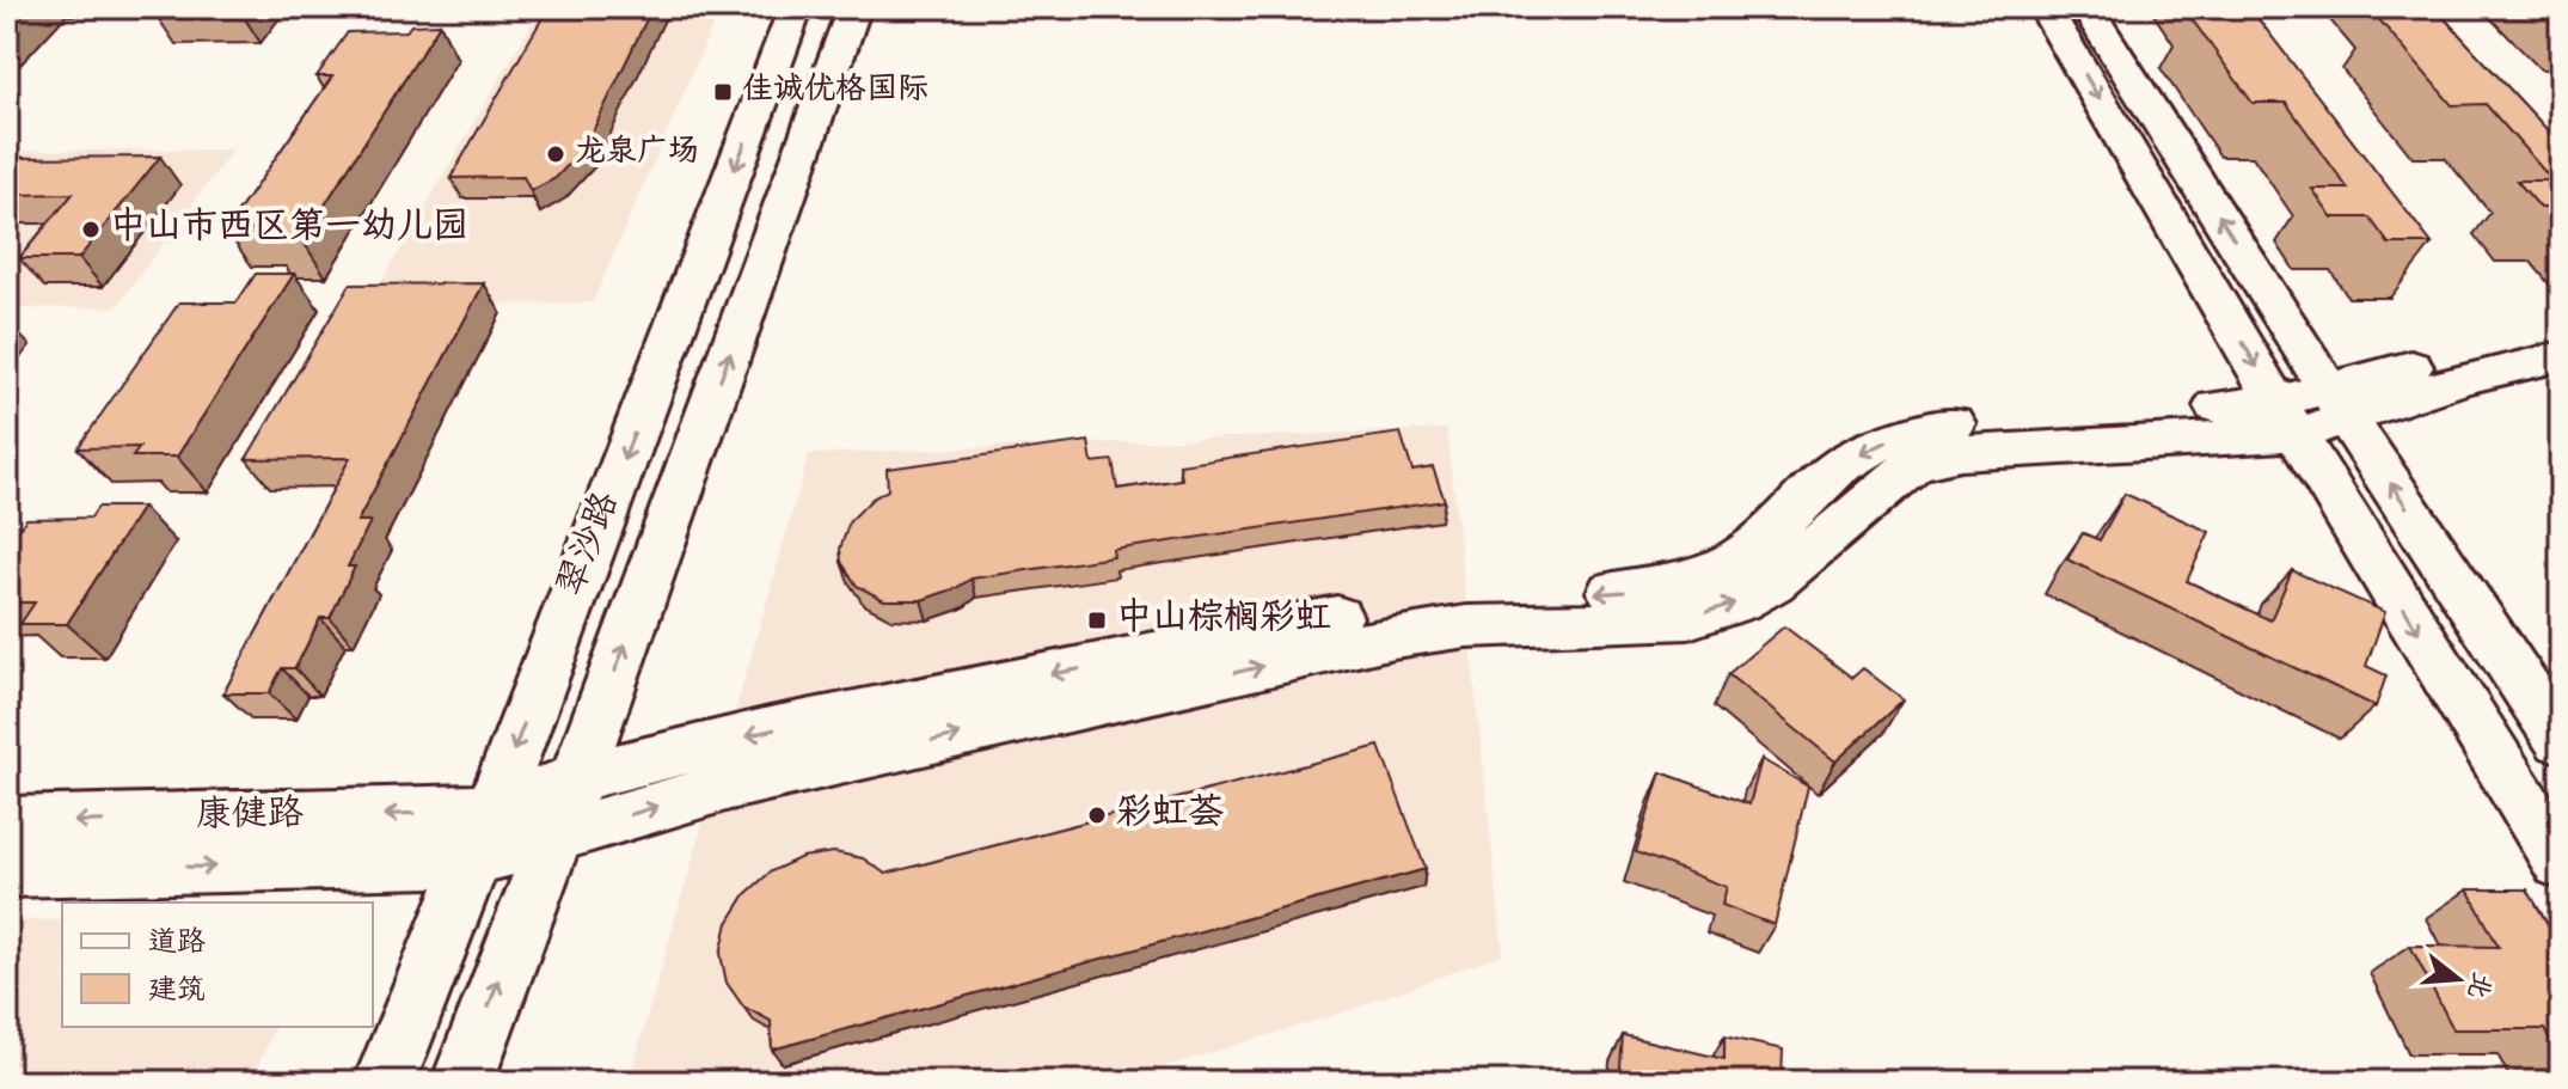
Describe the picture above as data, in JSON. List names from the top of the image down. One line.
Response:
{"streets":{"street":["翠沙路","康健路"]},"crossings":[["翠沙路","康健路"]],"places":{"transit":["佳诚优格国际","中山棕榈彩虹"],"other":["龙泉广场","中山市西区第一幼儿园","彩虹荟"]},"legend":["道路","建筑"],"north":"right"}
